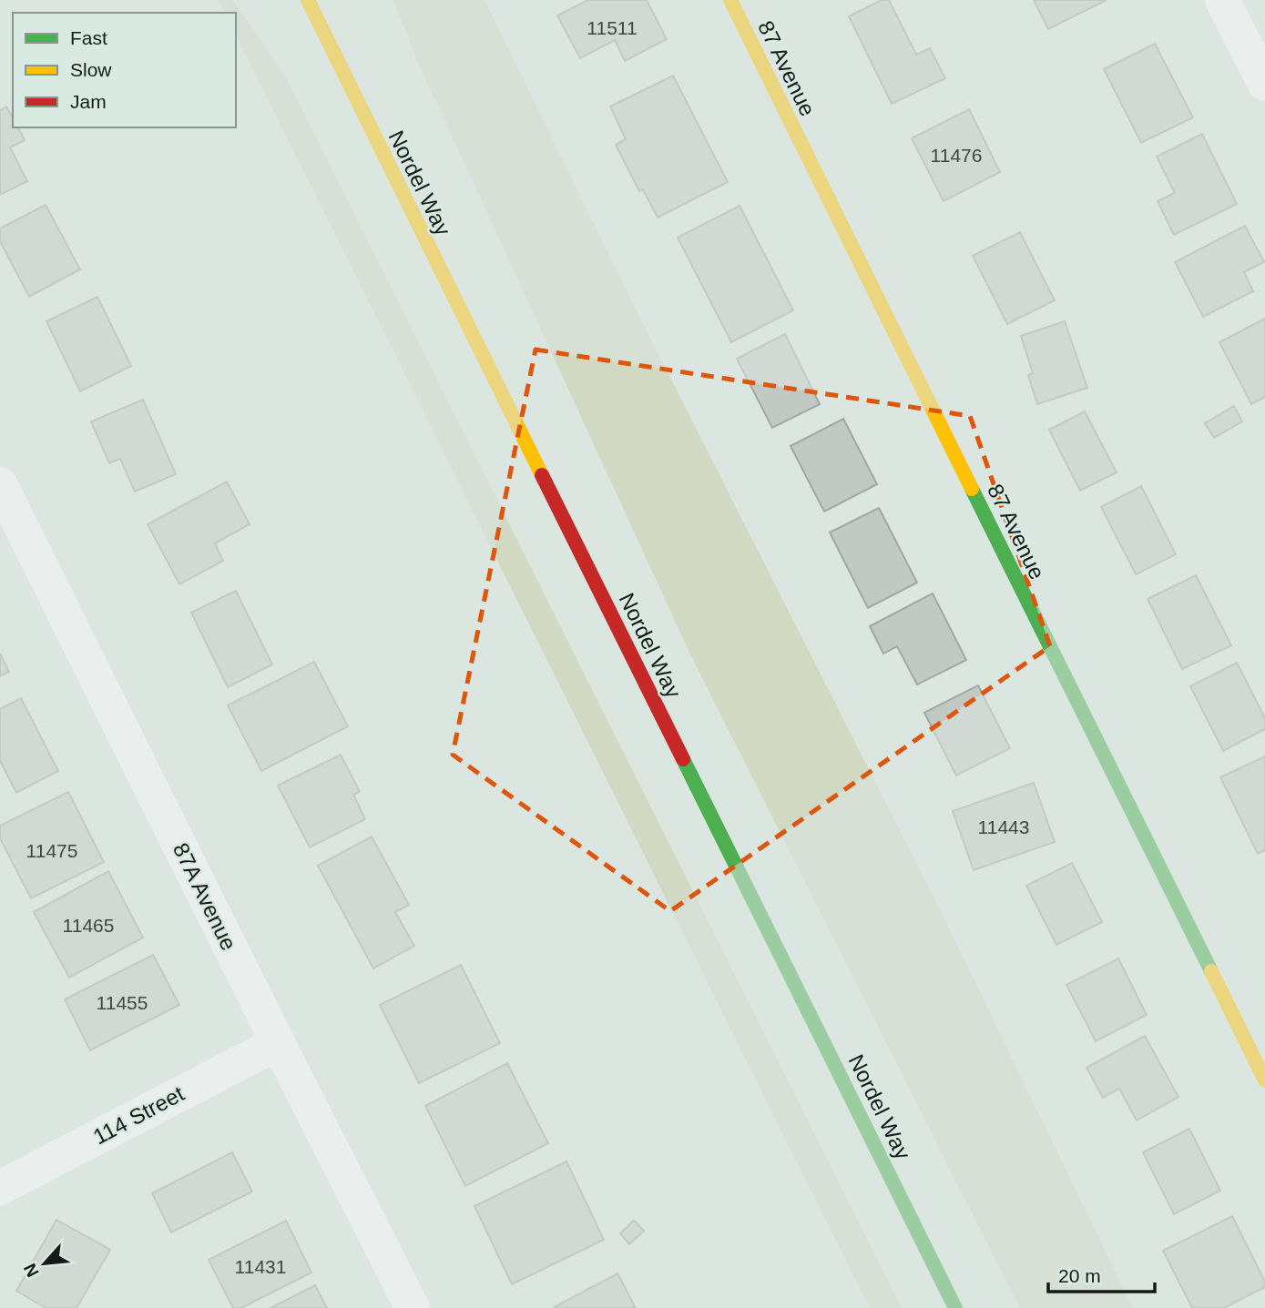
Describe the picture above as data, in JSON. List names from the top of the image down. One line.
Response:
{"streets":{"main road":["87 Avenue","Nordel Way"],"street":["87A Avenue","114 Street"]},"crossings":[["87A Avenue","114 Street"]],"house_numbers":["11511","11476","11443","11475","11465","11455","11431"],"legend":["Fast","Slow","Jam"],"scale_bar":"20 m","north":"bottom left"}
